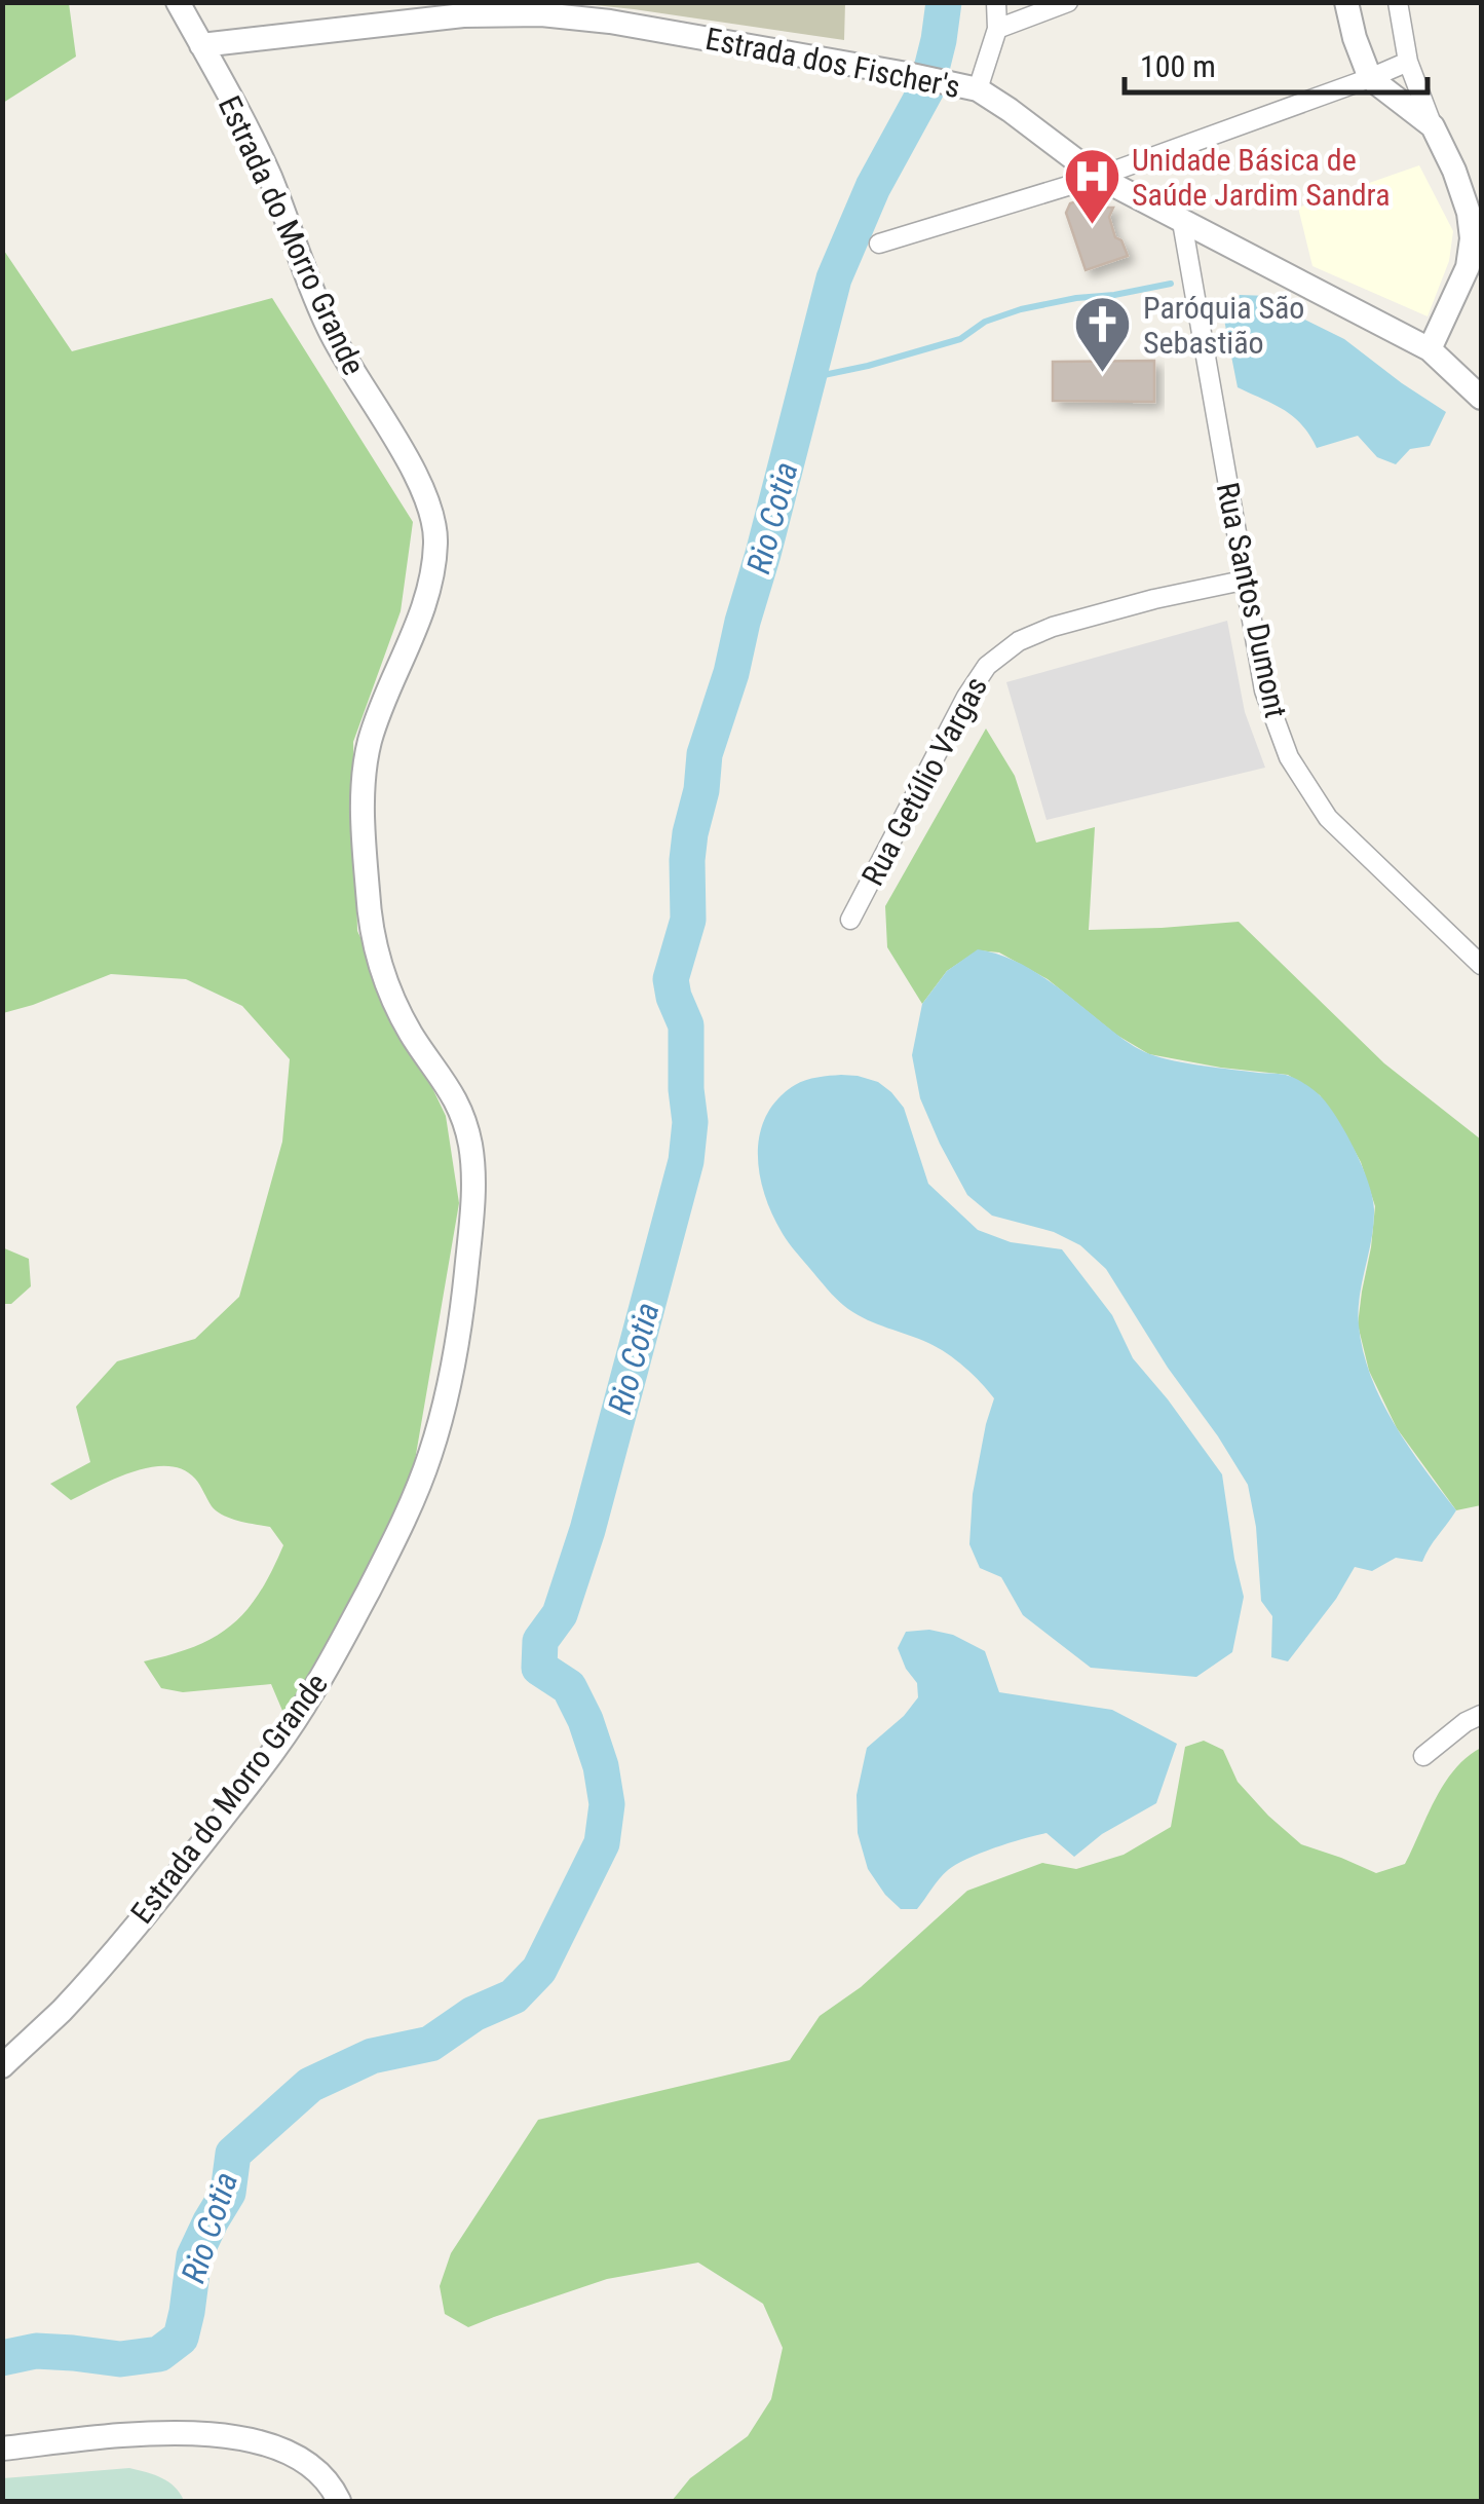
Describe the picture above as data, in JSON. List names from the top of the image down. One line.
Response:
{"streets":{"street":["Estrada dos Fischer's","Estrada do Morro Grande","Rua Santos Dumont","Rua Getúlio Vargas"]},"crossings":[["Estrada dos Fischer's","Estrada do Morro Grande"],["Estrada dos Fischer's","Rua Santos Dumont"],["Rua Santos Dumont","Rua Getúlio Vargas"]],"water":["Rio Cotia"],"places":{"hospital":["Unidade Básica de Saúde Jardim Sandra"],"church":["Paróquia São Sebastião"]},"scale_bar":"100 m"}
